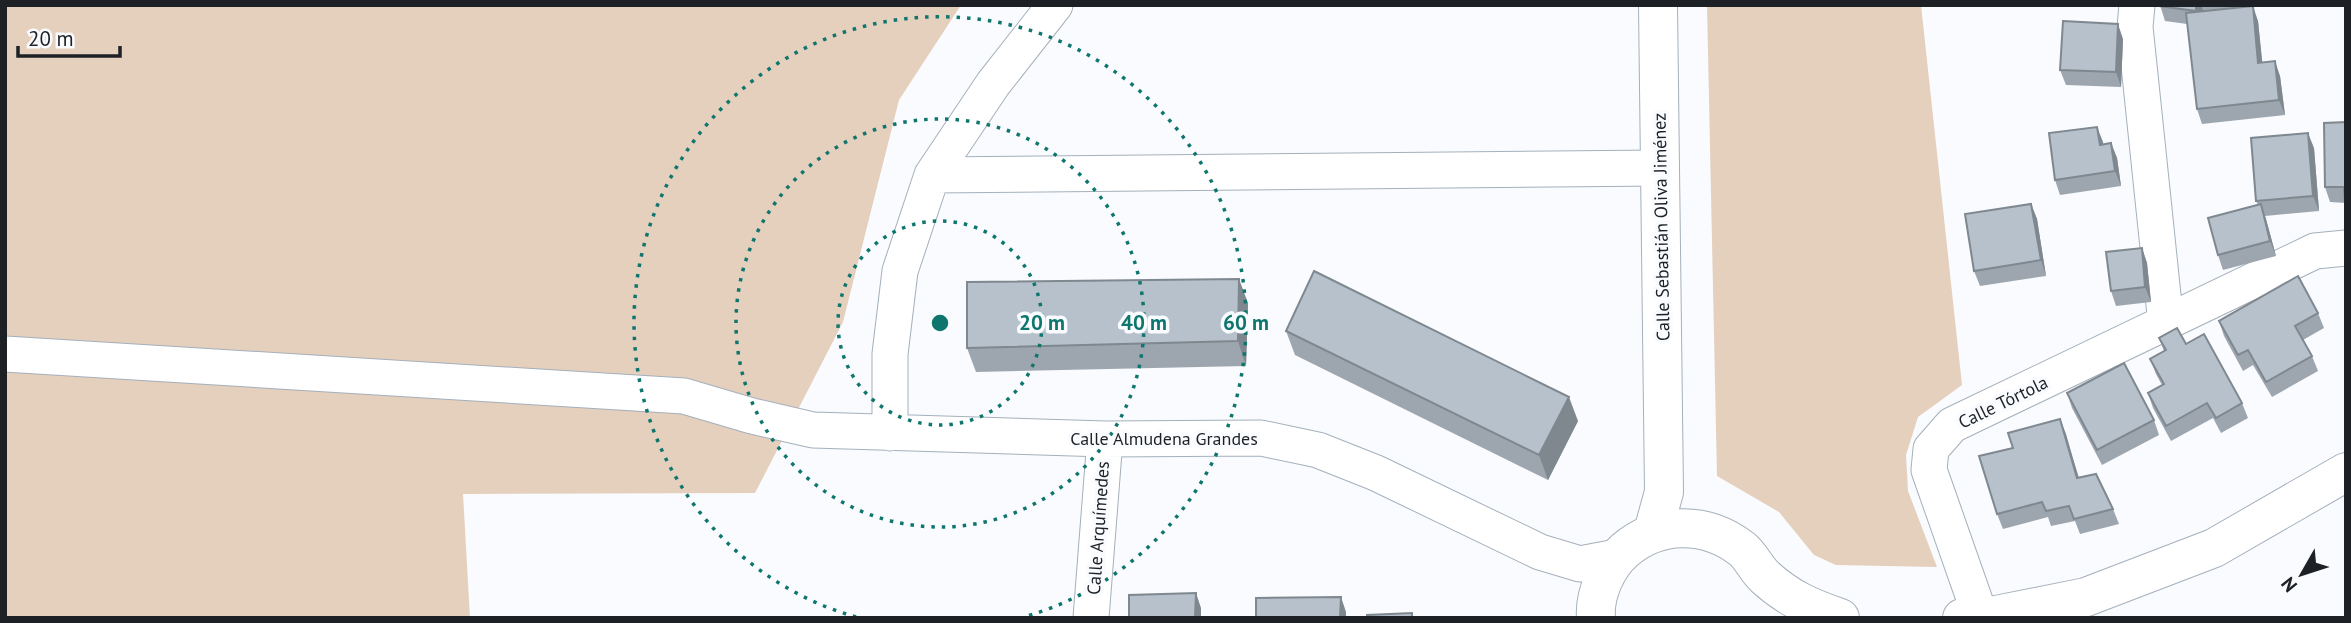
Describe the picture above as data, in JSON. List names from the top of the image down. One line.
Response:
{"streets":{"street":["Calle Sebastián Oliva Jiménez","Calle Tórtola","Calle Almudena Grandes","Calle Arquímedes"]},"crossings":[["Calle Almudena Grandes","Calle Arquímedes"]],"scale_bar":"20 m","north":"bottom left","rings":["20 m","40 m","60 m"]}
